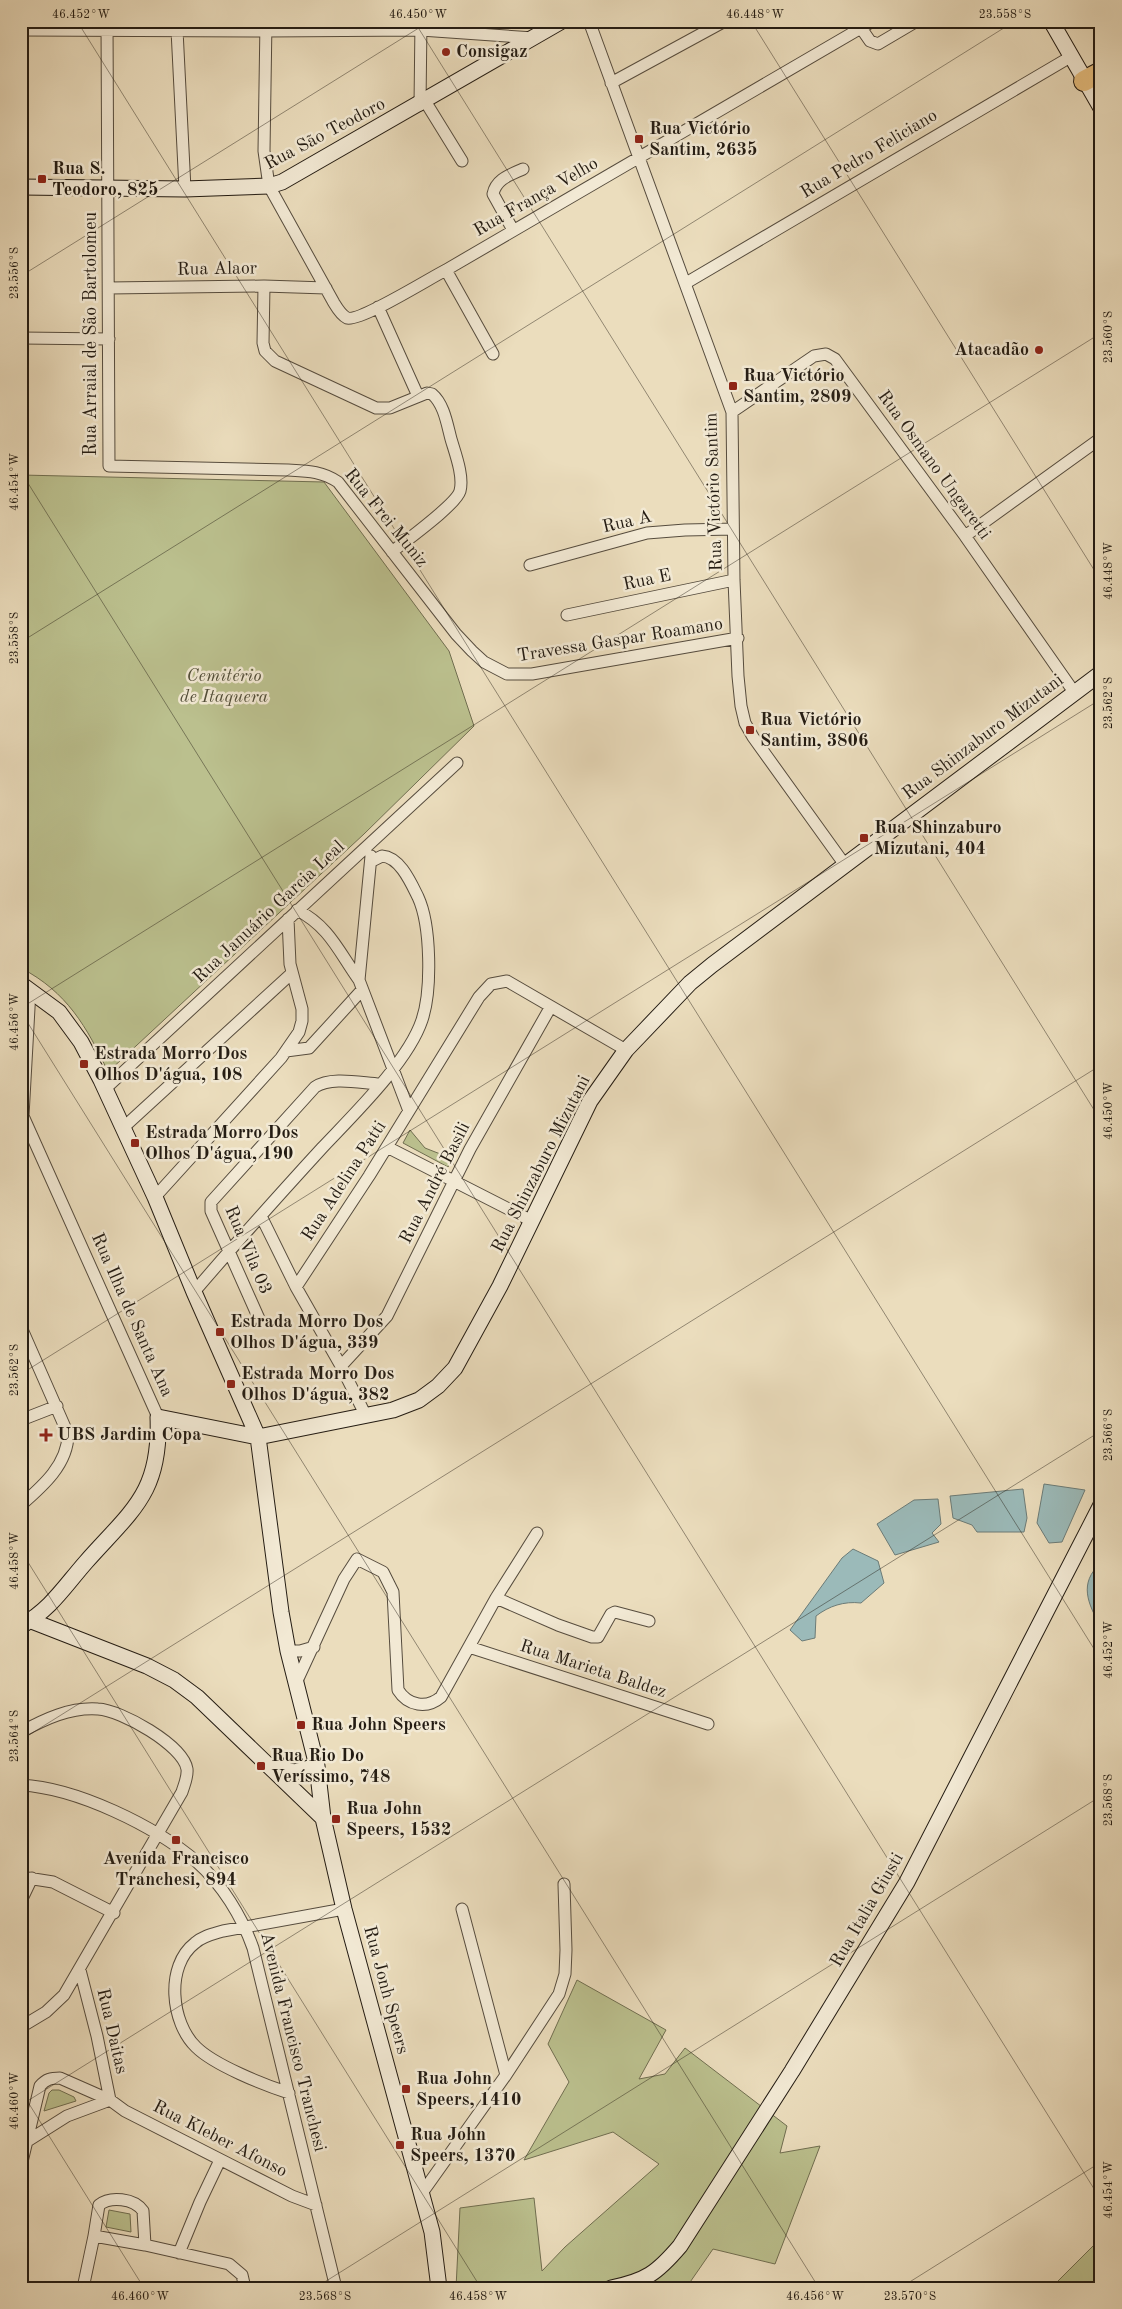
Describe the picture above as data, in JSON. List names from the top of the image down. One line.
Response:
{"streets":{"street":["Rua São Teodoro","Rua Pedro Feliciano","Rua França Velho","Rua Alaor","Rua Arraial de São Bartolomeu","Rua Osmano Ungaretti","Rua Victório Santim","Rua Frei Muniz","Rua A","Rua E","Travessa Gaspar Roamano","Rua Shinzaburo Mizutani","Rua Januário Garcia Leal","Rua Adelina Patti","Rua André Basili","Rua Vila 03","Rua Ilha de Santa Ana","Rua Marieta Baldez","Rua Italia Giusti","Rua Jonh Speers","Rua Daitas","Avenida Francisco Tranchesi","Rua Kleber Afonso"]},"crossings":[["Rua São Teodoro","Rua França Velho"],["Rua São Teodoro","Rua Arraial de São Bartolomeu"],["Rua Pedro Feliciano","Rua Victório Santim"],["Rua França Velho","Rua Alaor"],["Rua França Velho","Rua Victório Santim"],["Rua Alaor","Rua Arraial de São Bartolomeu"],["Rua Arraial de São Bartolomeu","Rua Frei Muniz"],["Rua Osmano Ungaretti","Rua Victório Santim"],["Rua Osmano Ungaretti","Rua Shinzaburo Mizutani"],["Rua Victório Santim","Rua A"],["Rua Victório Santim","Rua E"],["Rua Victório Santim","Travessa Gaspar Roamano"],["Rua Victório Santim","Rua Shinzaburo Mizutani"],["Rua Frei Muniz","Travessa Gaspar Roamano"],["Rua Shinzaburo Mizutani","Rua Ilha de Santa Ana"],["Rua Shinzaburo Mizutani","Rua Jonh Speers"],["Rua Januário Garcia Leal","Rua Jonh Speers"],["Rua Adelina Patti","Rua André Basili"],["Rua Ilha de Santa Ana","Rua Jonh Speers"],["Rua Daitas","Rua Kleber Afonso"],["Avenida Francisco Tranchesi","Rua Kleber Afonso"]],"parks":["Cemitério de Itaquera"],"places":{"other":["Consigaz","Atacadão"],"transit":["Rua Victório Santim, 2635","Rua S. Teodoro, 825","Rua Victório Santim, 2809","Rua Victório Santim, 3806","Rua Shinzaburo Mizutani, 404","Estrada Morro Dos Olhos D'água, 108","Estrada Morro Dos Olhos D'água, 190","Estrada Morro Dos Olhos D'água, 339","Estrada Morro Dos Olhos D'água, 382","Rua John Speers","Rua Rio Do Veríssimo, 748","Rua John Speers, 1532","Avenida Francisco Tranchesi, 894","Rua John Speers, 1410","Rua John Speers, 1370"],"health":["UBS Jardim Copa"]},"coordinates":["46.452°W","46.450°W","46.448°W","23.558°S","23.556°S","23.560°S","46.454°W","23.562°S","46.456°W","23.566°S","46.458°W","23.564°S","23.568°S","46.460°W","23.570°S"]}
